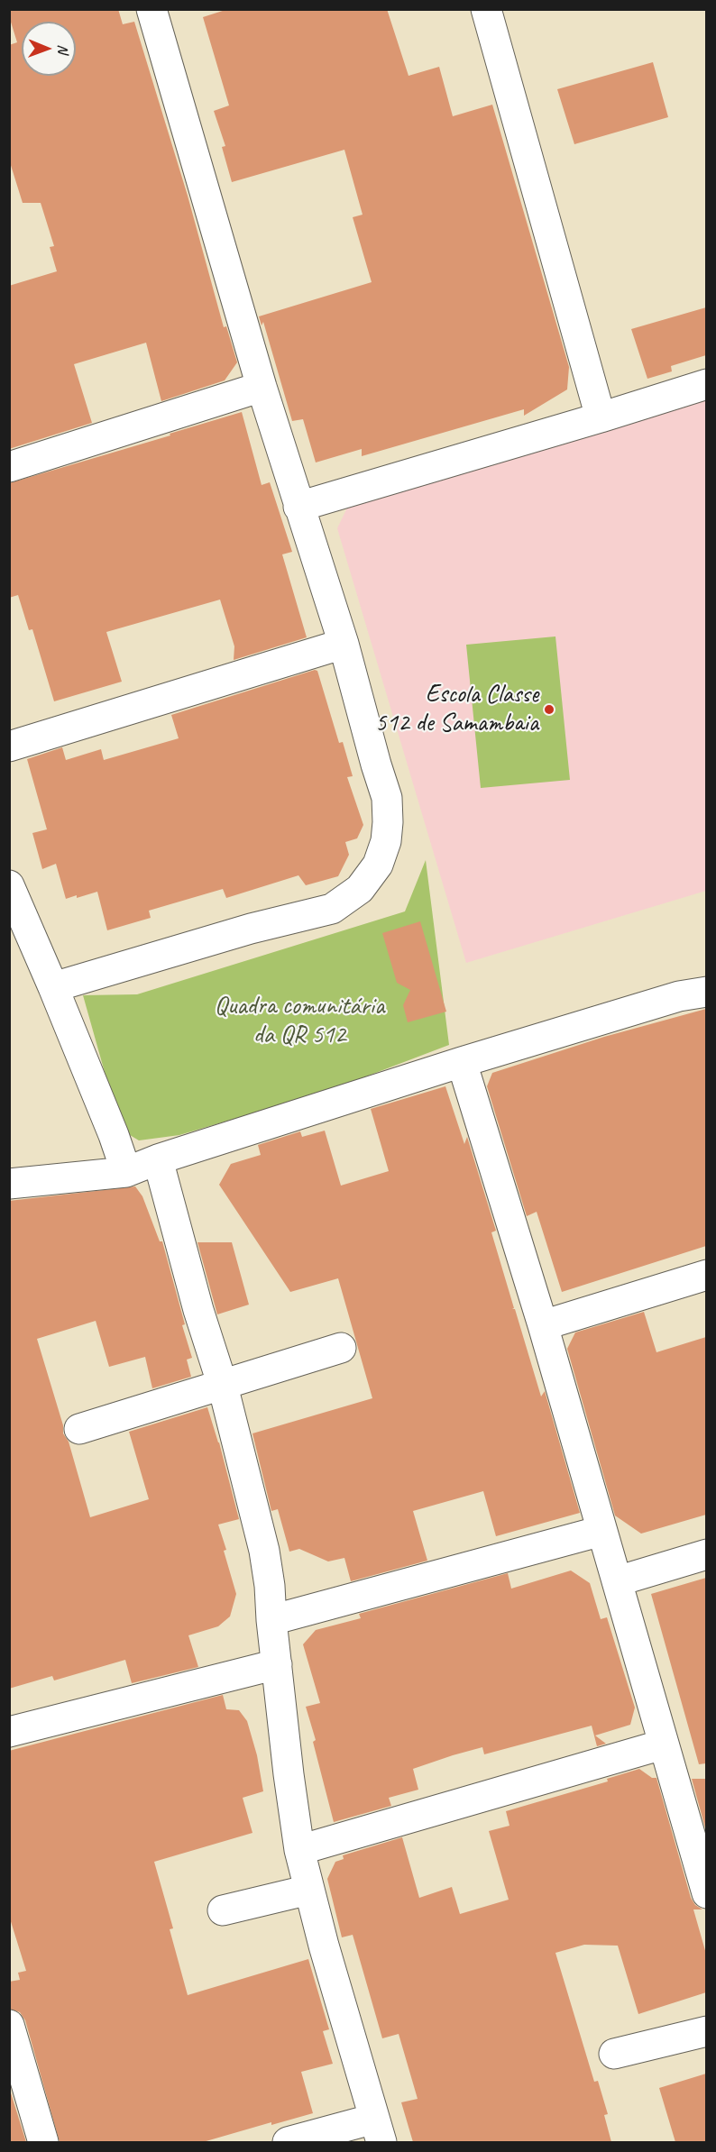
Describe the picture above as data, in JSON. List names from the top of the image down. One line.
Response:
{"parks":["Quadra comunitária da QR 512"],"places":["Escola Classe 512 de Samambaia"],"north":"right"}
